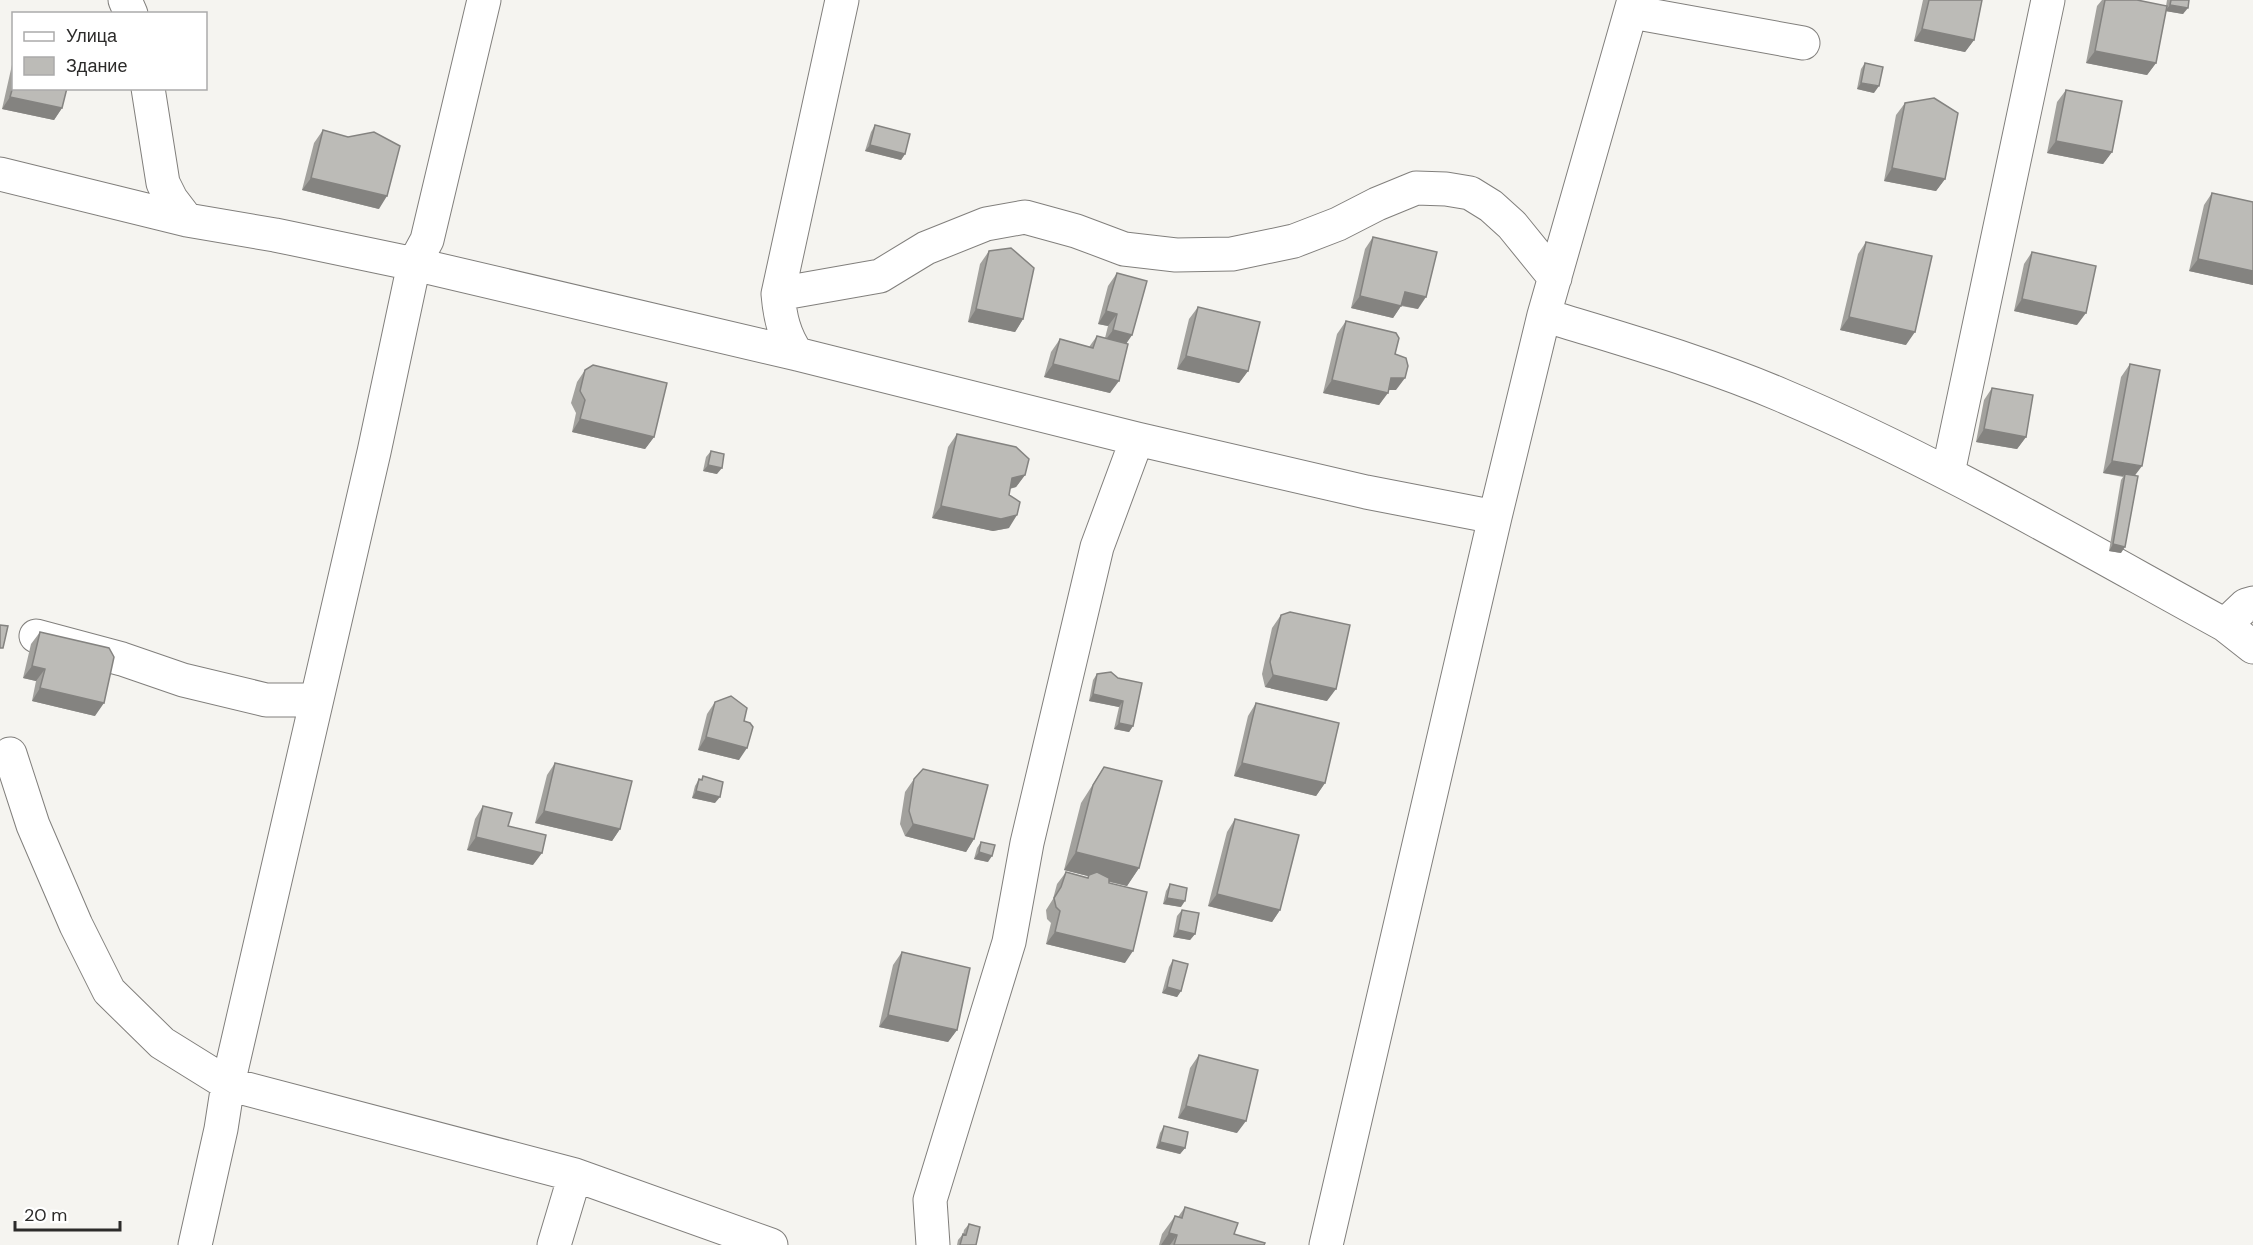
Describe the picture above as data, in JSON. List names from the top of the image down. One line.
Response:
{"legend":["Улица","Здание"],"scale_bar":"20 m"}
